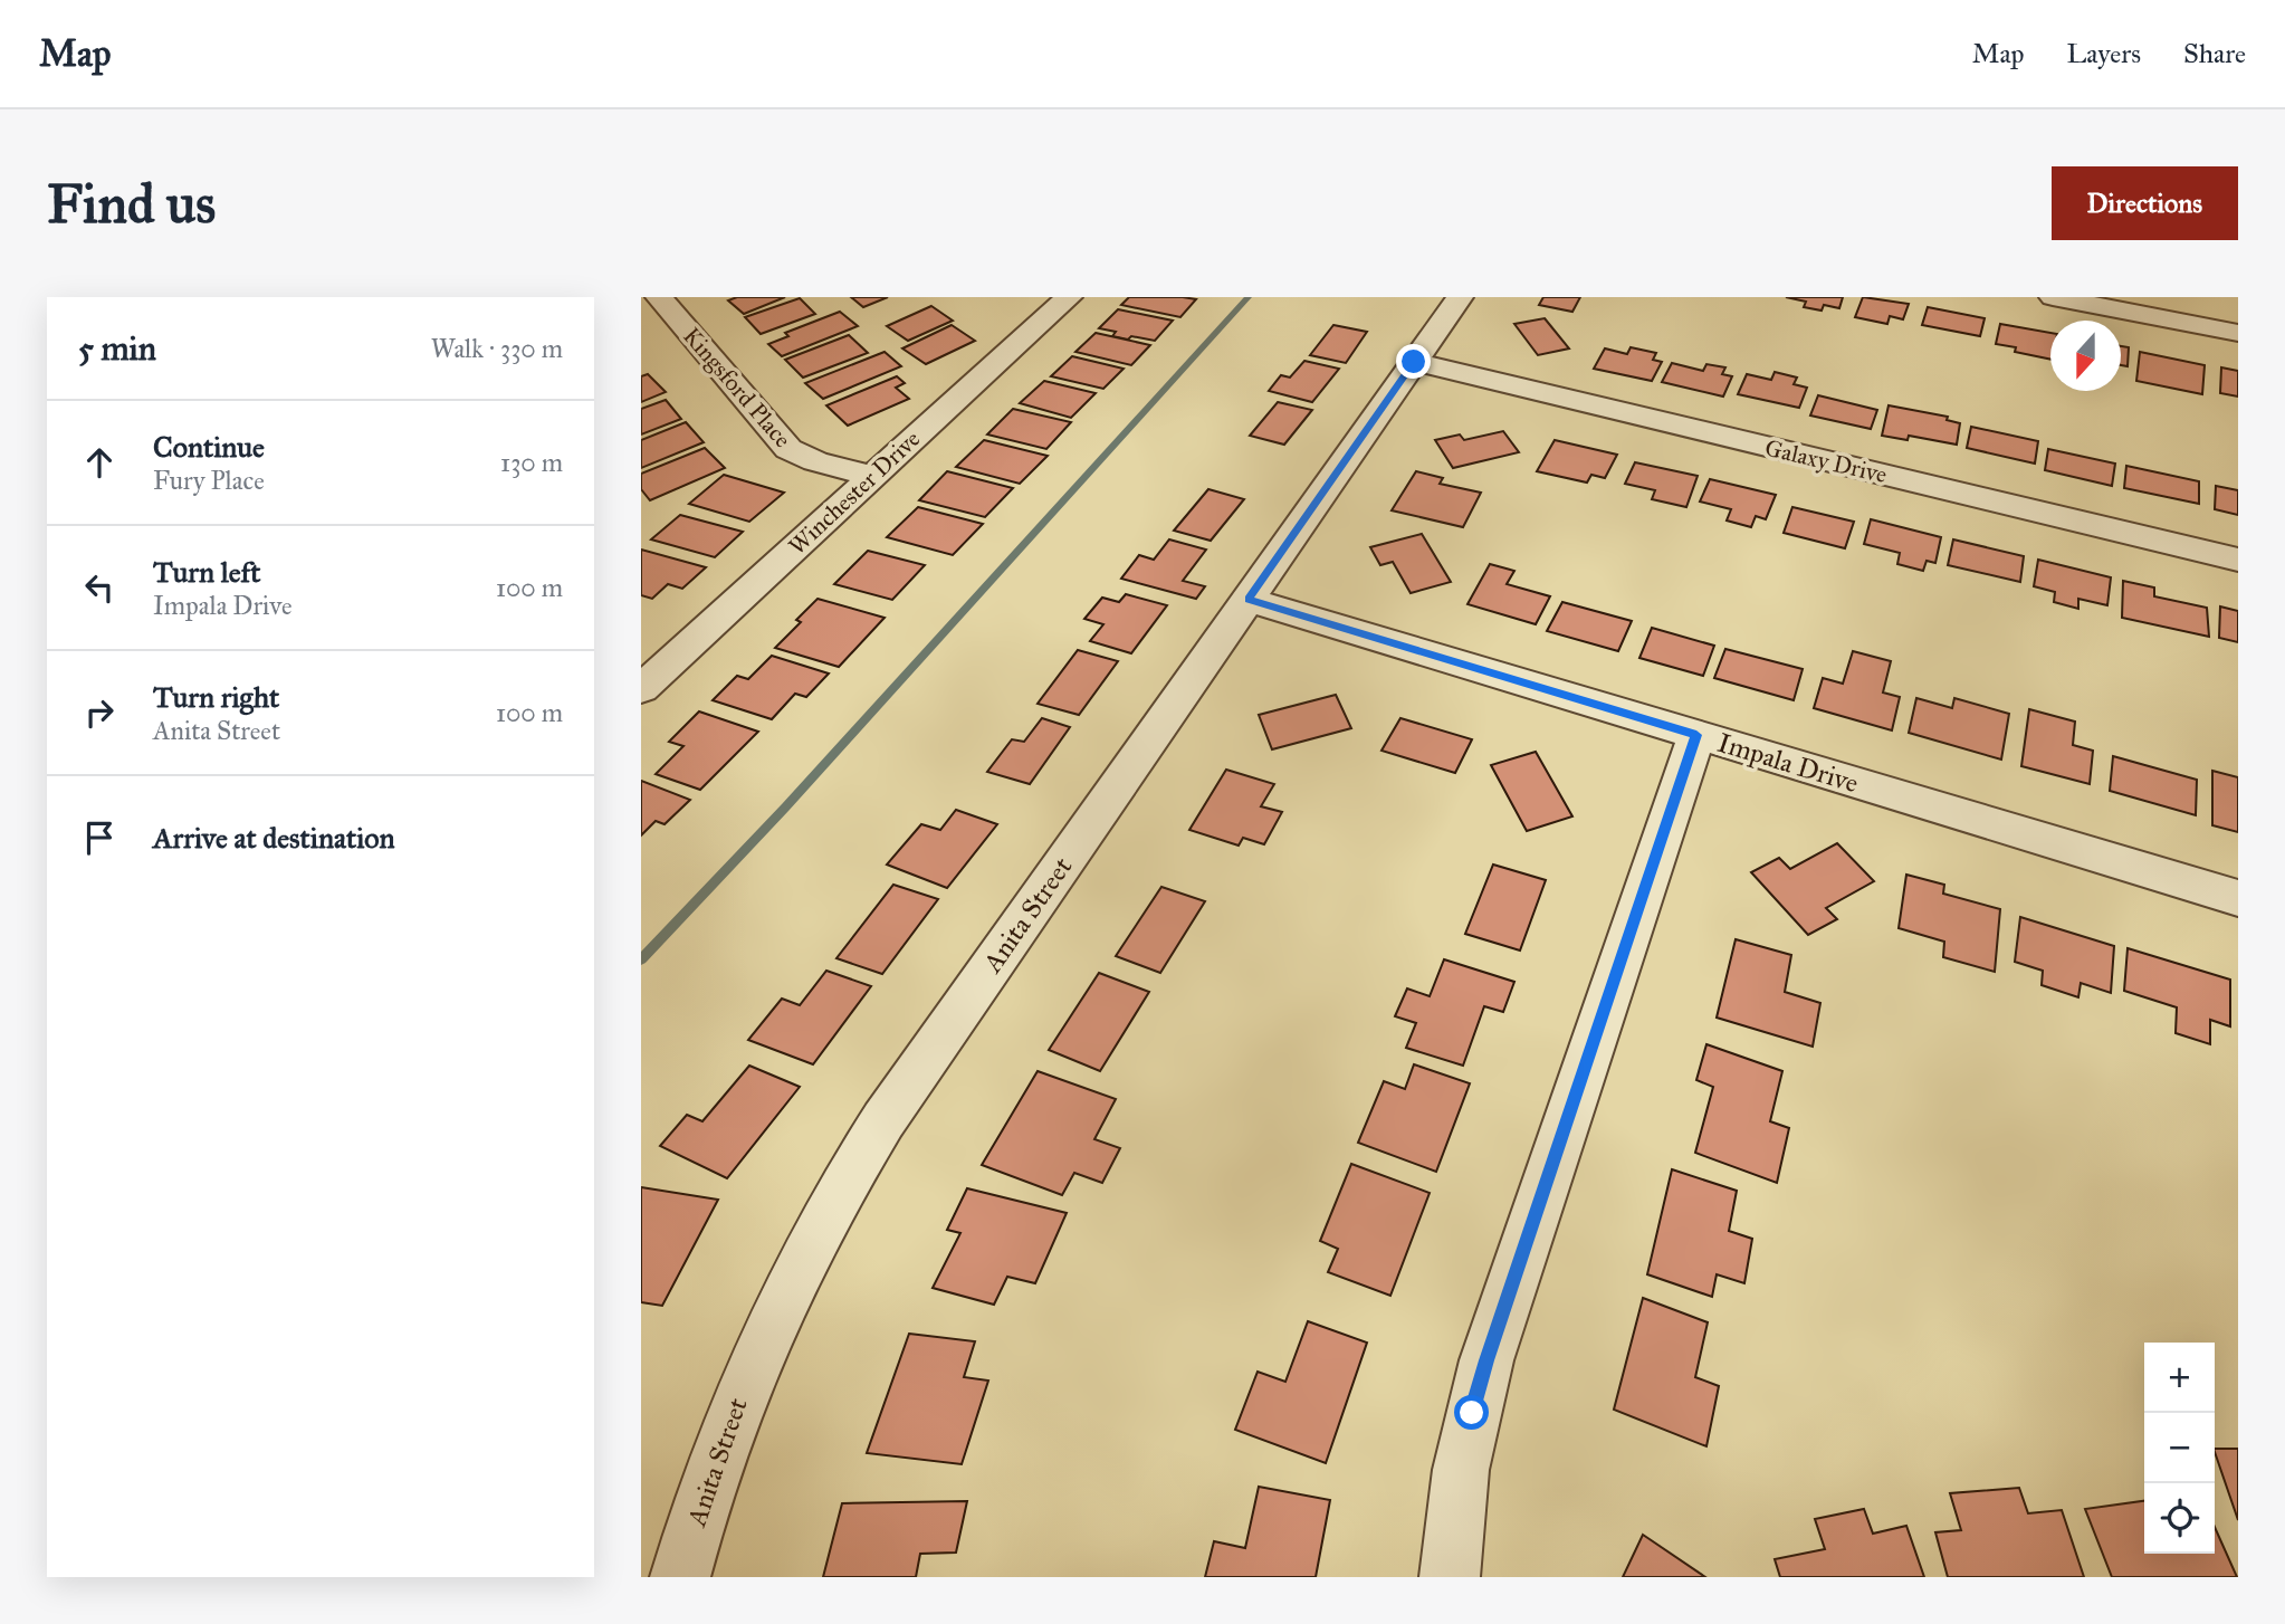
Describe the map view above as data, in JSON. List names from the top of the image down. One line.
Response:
{"streets":{"street":["Kingsford Place","Galaxy Drive","Winchester Drive","Impala Drive","Anita Street"]},"crossings":[["Kingsford Place","Winchester Drive"],["Galaxy Drive","Anita Street"],["Impala Drive","Anita Street"]],"north":"bottom","page":{"header":"Map","nav":["Map","Layers","Share"],"buttons":"Directions","title":"Find us","heading":["5 min","Walk · 330 m"],"list":[["Continue","Fury Place","130 m"],["Turn left","Impala Drive","100 m"],["Turn right","Anita Street","100 m"],"Arrive at destination"],"map_buttons":["+","−"]}}
